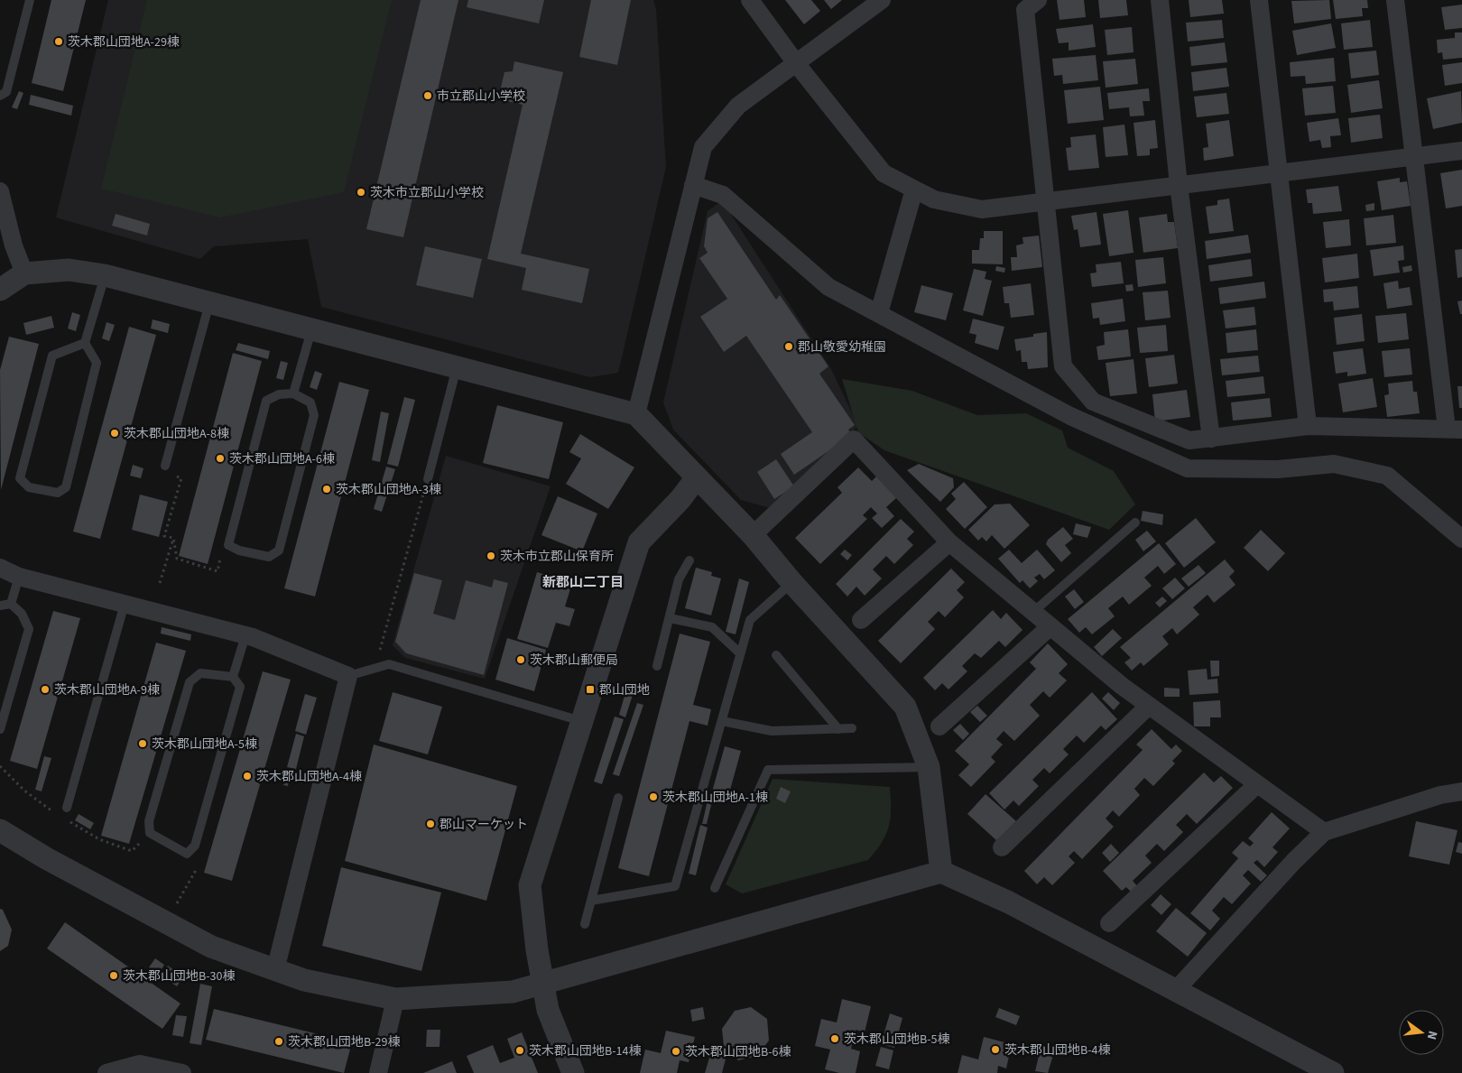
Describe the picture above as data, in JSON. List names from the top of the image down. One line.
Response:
{"districts":["新郡山二丁目"],"places":{"other":["茨木郡山団地A-29棟","市立郡山小学校","茨木市立郡山小学校","郡山敬愛幼稚園","茨木郡山団地A-8棟","茨木郡山団地A-6棟","茨木郡山団地A-3棟","茨木市立郡山保育所","茨木郡山郵便局","茨木郡山団地A-9棟","茨木郡山団地A-5棟","茨木郡山団地A-4棟","茨木郡山団地A-1棟","郡山マーケット","茨木郡山団地B-30棟","茨木郡山団地B-5棟","茨木郡山団地B-29棟","茨木郡山団地B-4棟","茨木郡山団地B-14棟","茨木郡山団地B-6棟"],"transit":["郡山団地"]},"north":"right"}
